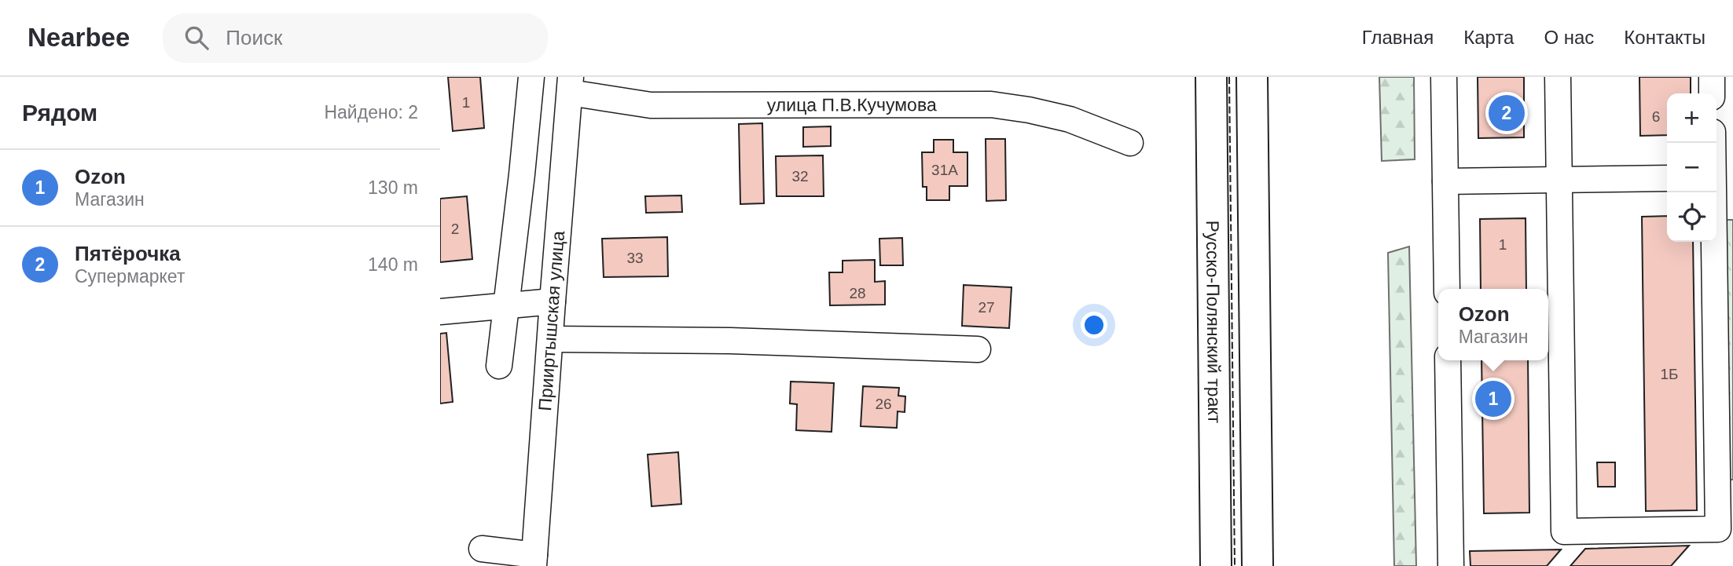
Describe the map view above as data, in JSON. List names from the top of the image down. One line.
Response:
{"streets":{"main road":["Русско-Полянский тракт"],"street":["улица П.В.Кучумова","Прииртышская улица"]},"crossings":[["улица П.В.Кучумова","Прииртышская улица"]],"house_numbers":["1","6","31А","32","2","1","33","28","27","1Б","26"],"page":{"header":"Nearbee","search":"Поиск","nav":["Главная","Карта","О нас","Контакты"],"heading":["Рядом","Найдено: 2"],"pins":["2","1"],"map_buttons":["+","−"],"list":[{"mark":"1","name":"Ozon","note":"Магазин","value":"130 m"},{"mark":"2","name":"Пятёрочка","note":"Супермаркет","value":"140 m"}],"popup":["Ozon","Магазин"]}}
